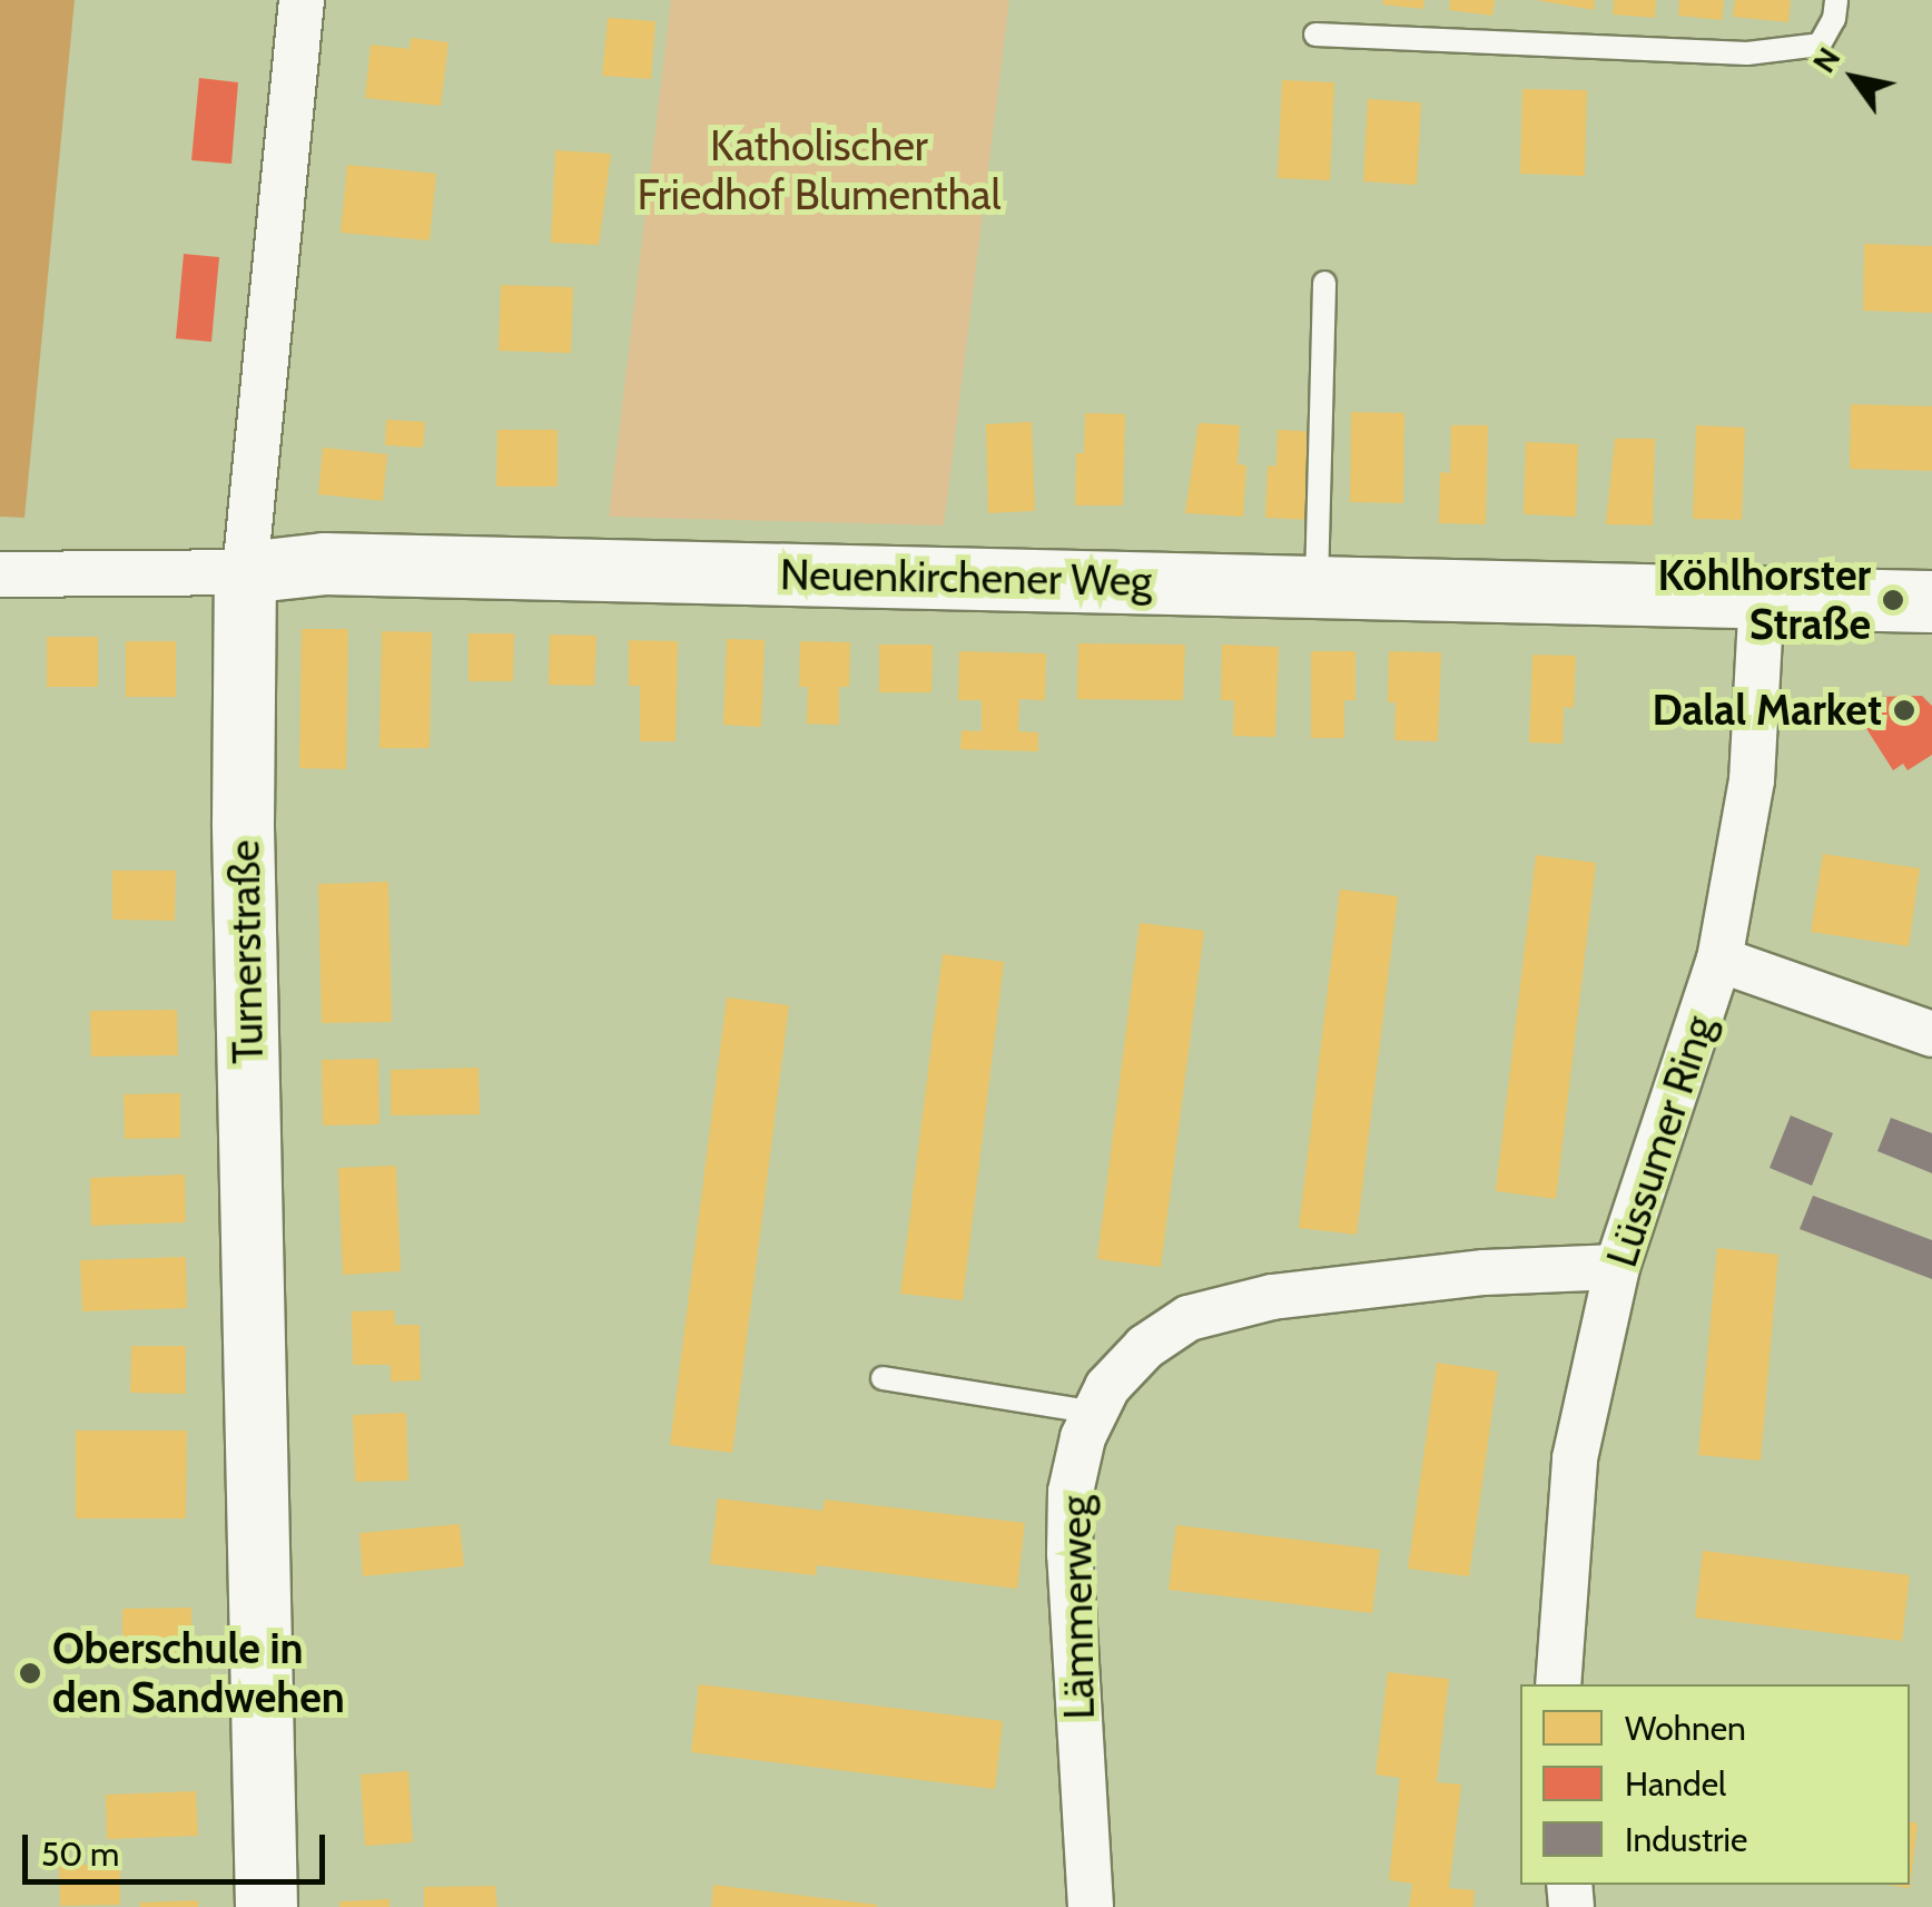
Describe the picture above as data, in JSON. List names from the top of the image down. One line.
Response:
{"streets":{"street":["Neuenkirchener Weg","Turnerstraße","Lüssumer Ring","Lämmerweg"]},"crossings":[["Neuenkirchener Weg","Turnerstraße"],["Neuenkirchener Weg","Lüssumer Ring"],["Lüssumer Ring","Lämmerweg"]],"parks":["Katholischer Friedhof Blumenthal"],"places":["Köhlhorster Straße","Dalal Market","Oberschule in den Sandwehen"],"legend":["Wohnen","Handel","Industrie"],"scale_bar":"50 m","north":"top left"}
